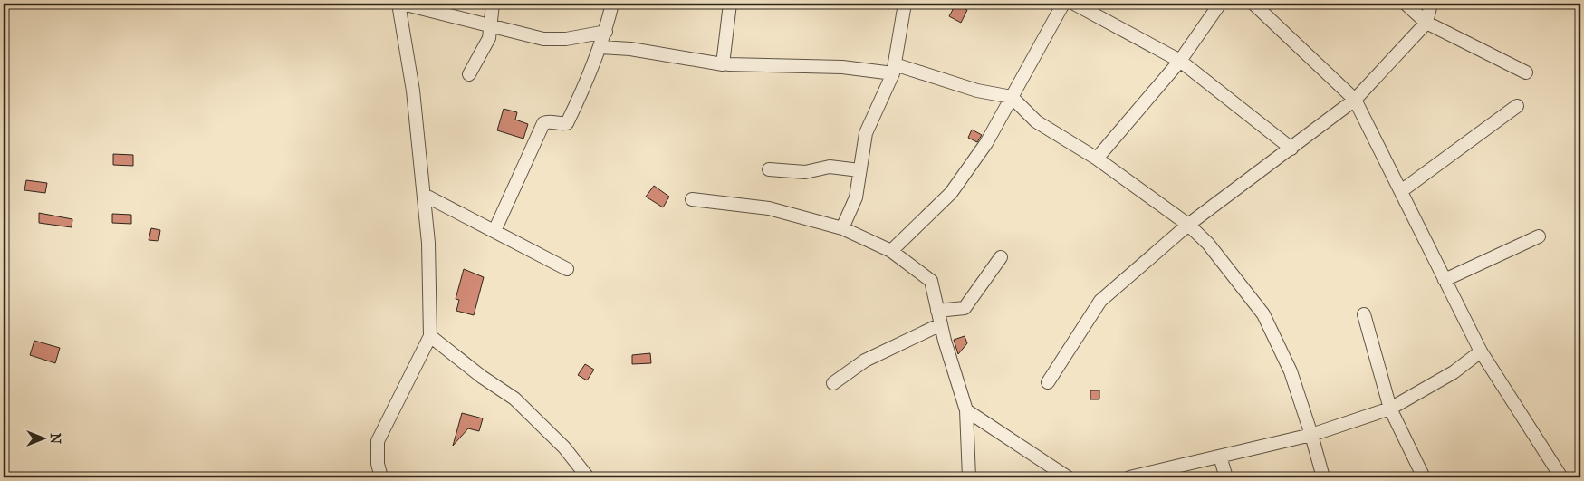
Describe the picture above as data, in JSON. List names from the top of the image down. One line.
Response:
{"north":"right"}
